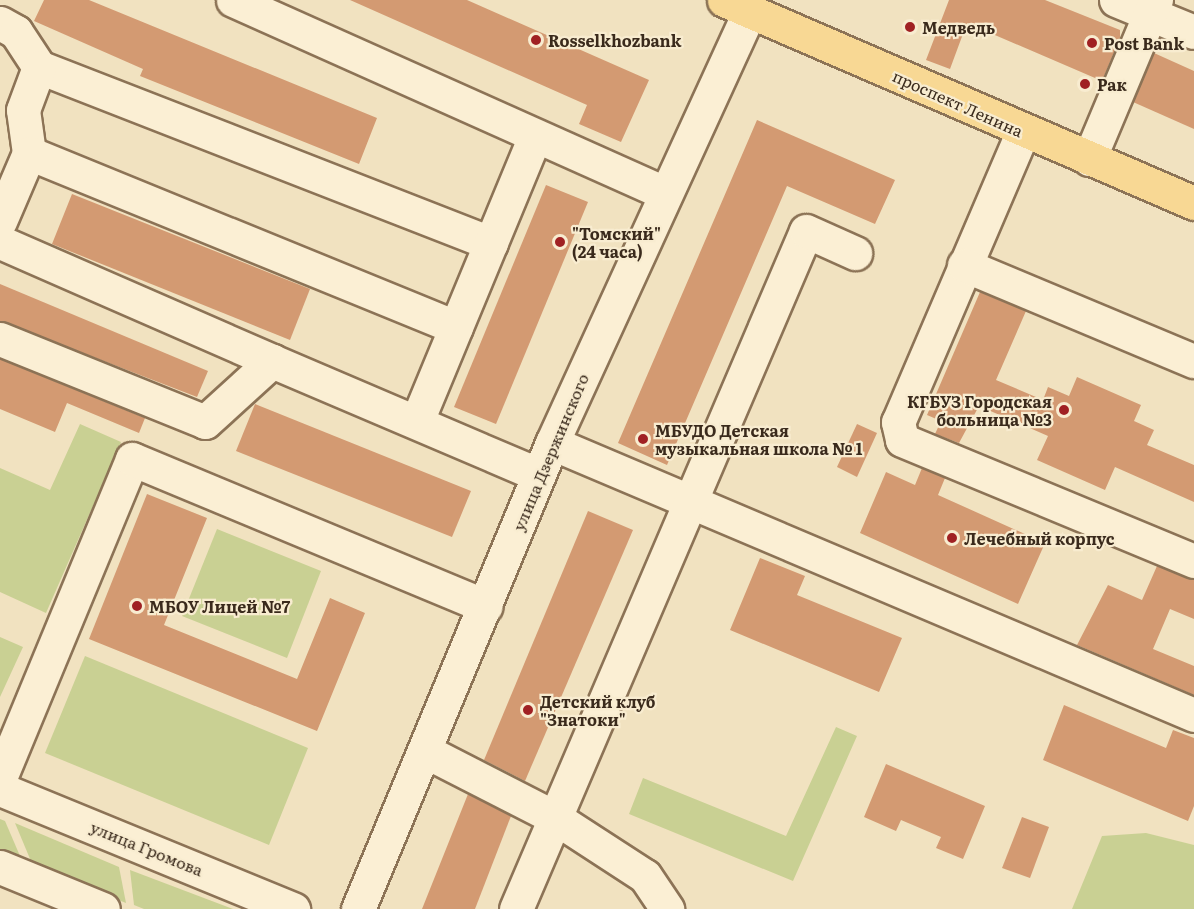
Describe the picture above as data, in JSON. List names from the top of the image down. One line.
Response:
{"streets":{"main road":["проспект Ленина"],"street":["улица Дзержинского","улица Громова"]},"crossings":[["проспект Ленина","улица Дзержинского"]],"places":["Медведь","Rosselkhozbank","Post Bank","Рак","\"Томский\" (24 часа)","КГБУЗ Городская больница №3","МБУДО Детская музыкальная школа № 1","Лечебный корпус","МБОУ Лицей №7","Детский клуб \"Знатоки\""]}
